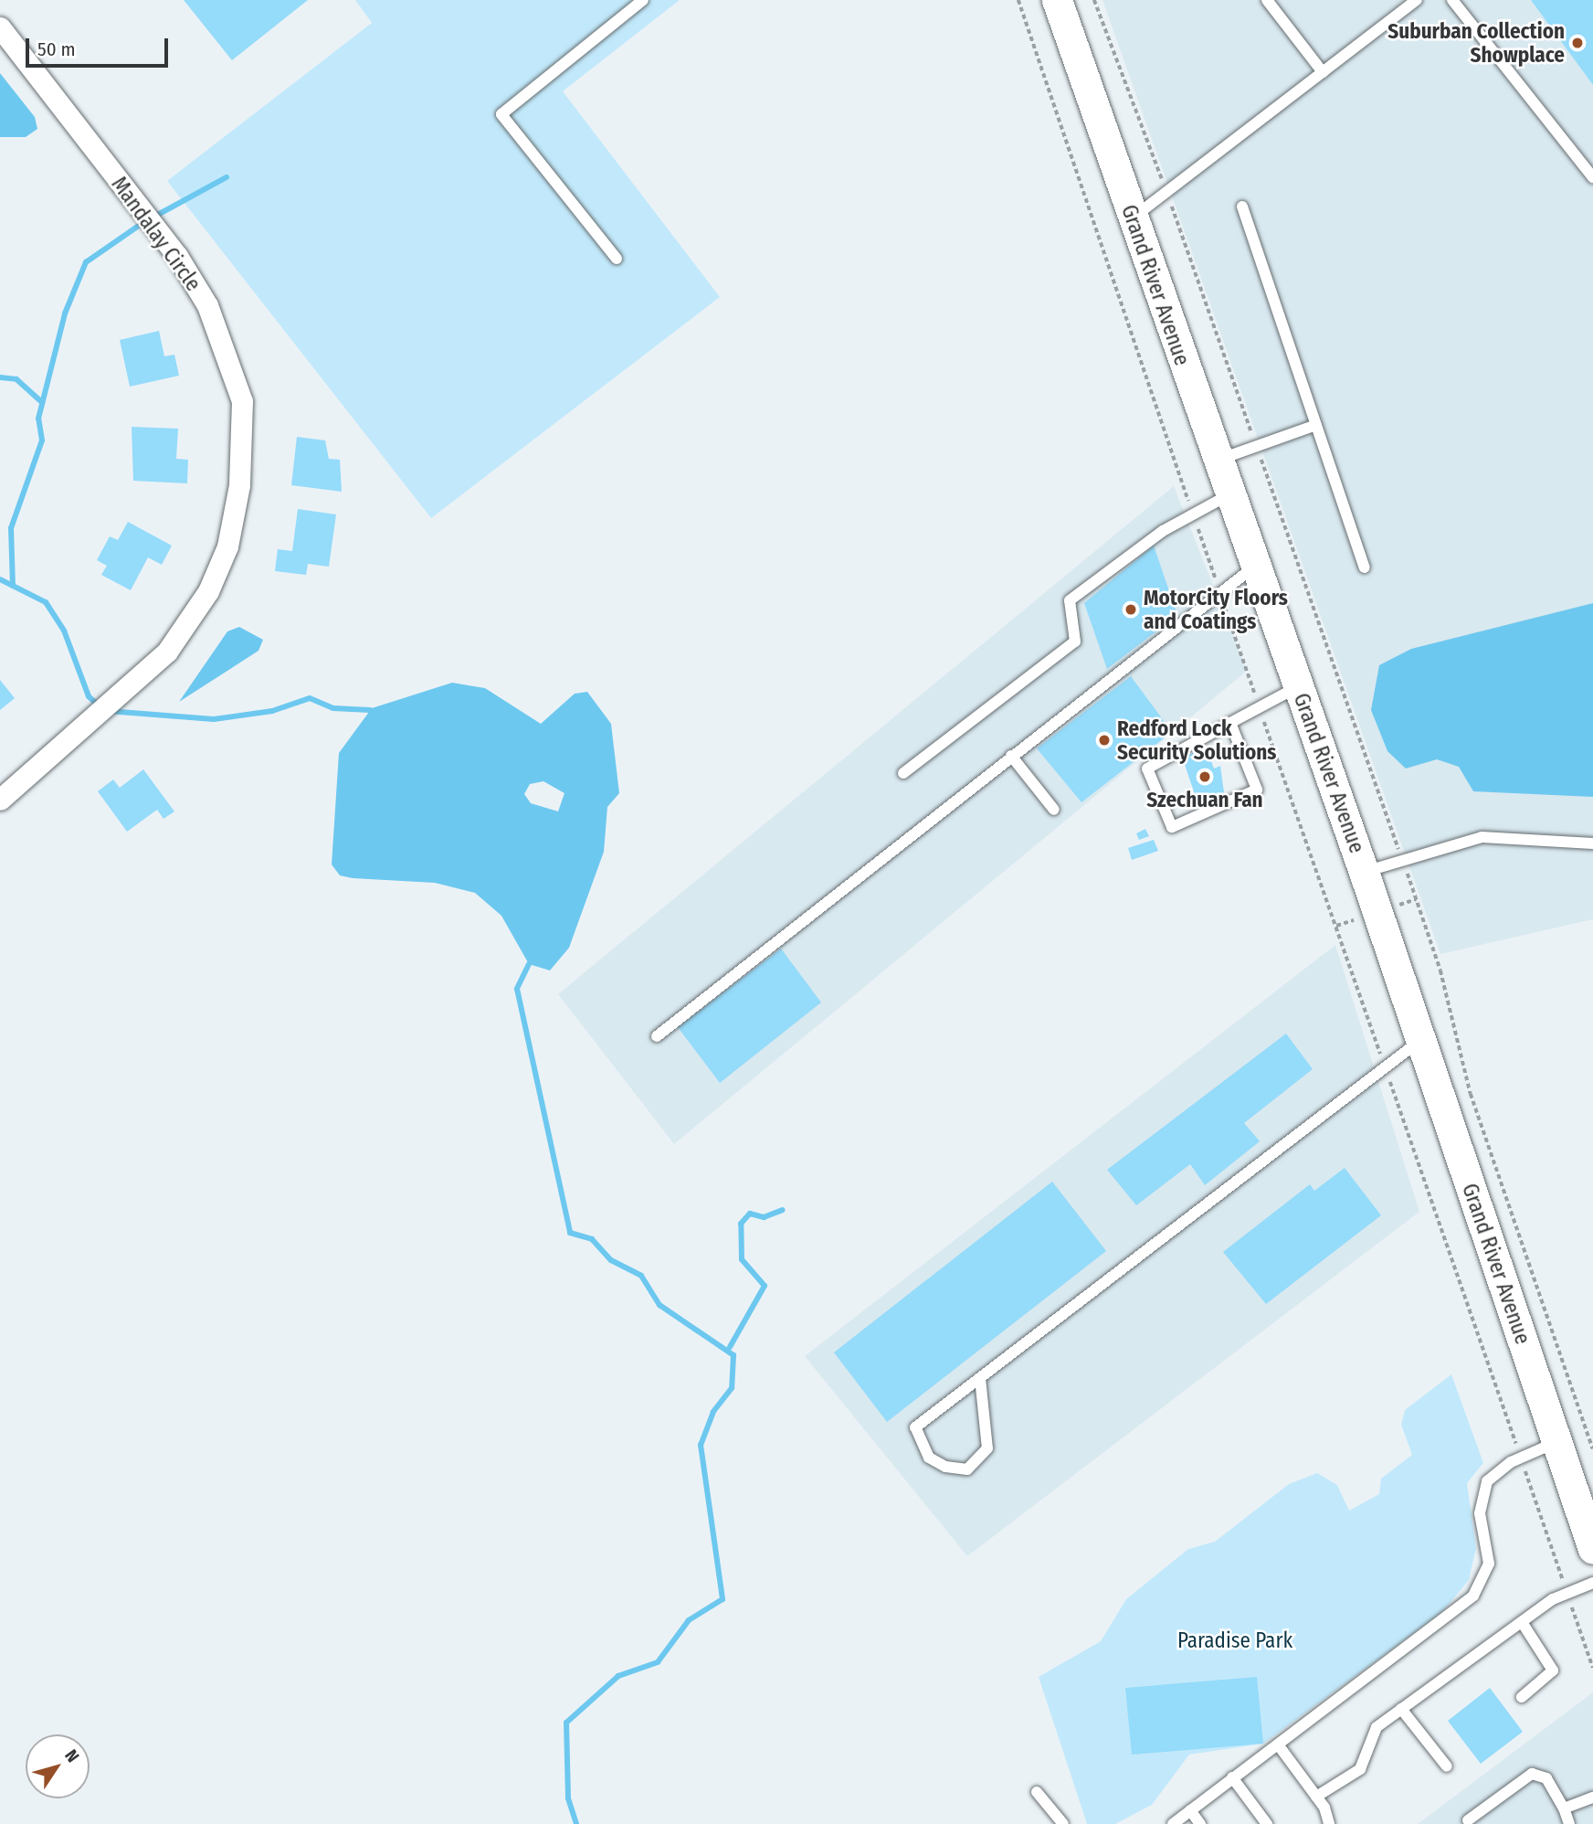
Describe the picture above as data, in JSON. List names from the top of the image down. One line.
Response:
{"streets":{"main road":["Grand River Avenue"],"street":["Mandalay Circle"]},"parks":["Paradise Park"],"places":["Suburban Collection Showplace","MotorCity Floors and Coatings","Redford Lock Security Solutions","Szechuan Fan"],"scale_bar":"50 m","north":"top right"}
